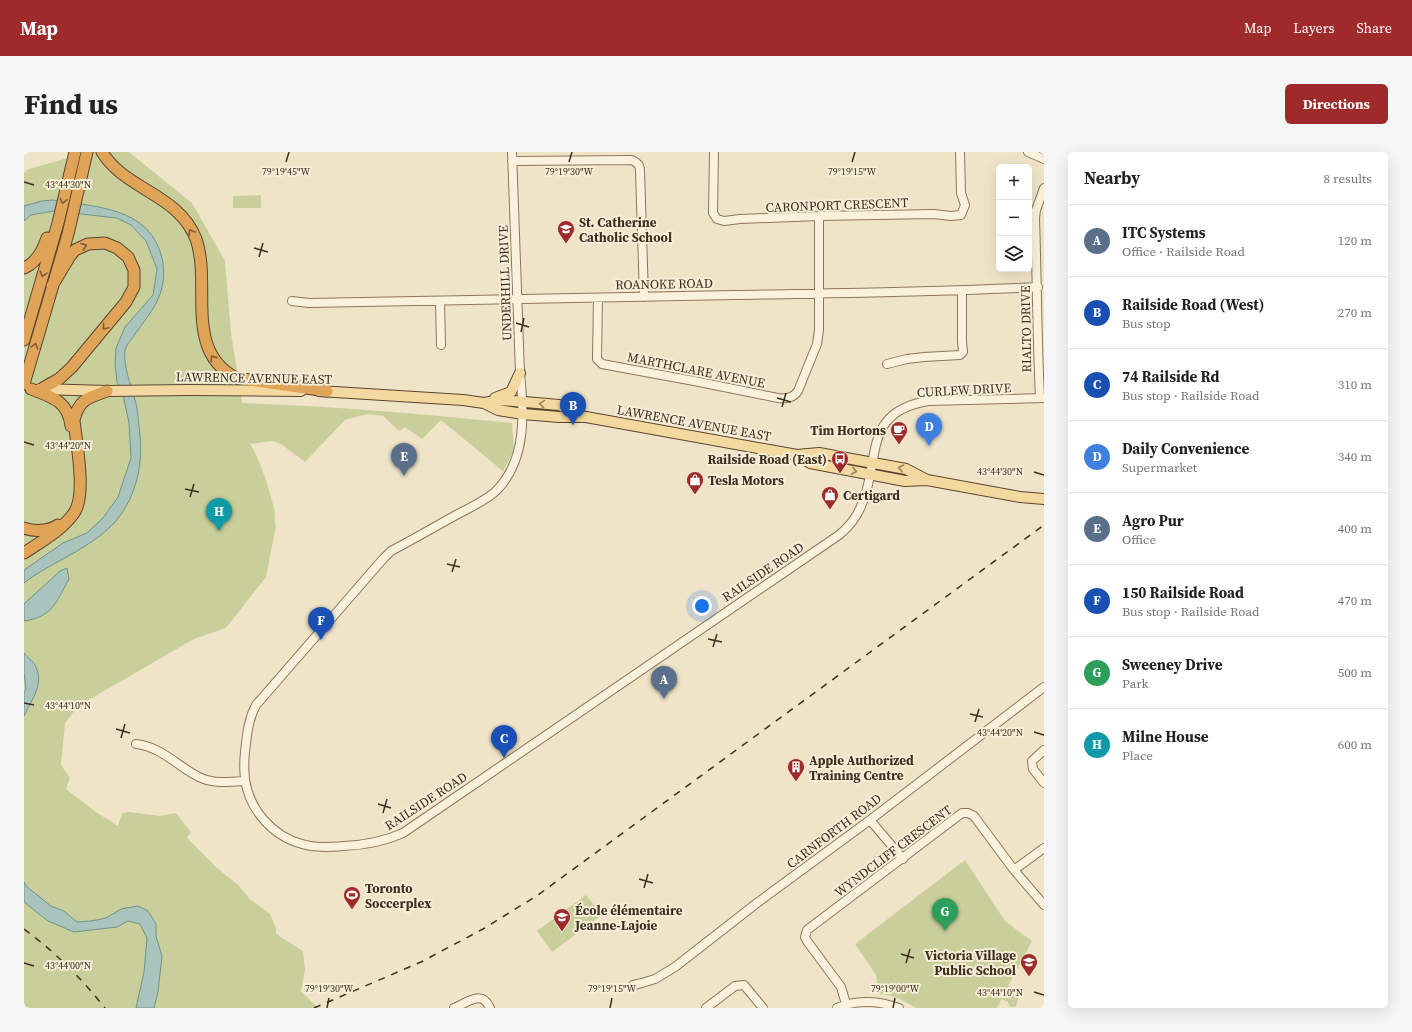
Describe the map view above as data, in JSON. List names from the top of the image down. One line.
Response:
{"streets":{"main road":["LAWRENCE AVENUE EAST"],"street":["CARONPORT CRESCENT","UNDERHILL DRIVE","ROANOKE ROAD","RIALTO DRIVE","MARTHCLARE AVENUE","CURLEW DRIVE","RAILSIDE ROAD","CARNFORTH ROAD","WYNDCLIFF CRESCENT"]},"crossings":[["UNDERHILL DRIVE","ROANOKE ROAD"],["UNDERHILL DRIVE","LAWRENCE AVENUE EAST"],["UNDERHILL DRIVE","RAILSIDE ROAD"],["ROANOKE ROAD","RIALTO DRIVE"],["ROANOKE ROAD","MARTHCLARE AVENUE"],["RIALTO DRIVE","CURLEW DRIVE"],["LAWRENCE AVENUE EAST","CURLEW DRIVE"],["LAWRENCE AVENUE EAST","RAILSIDE ROAD"],["CURLEW DRIVE","RAILSIDE ROAD"]],"places":{"school or university":["St. Catherine Catholic School","École élémentaire Jeanne-Lajoie","Victoria Village Public School"],"cafe":["Tim Hortons"],"bus stop":["Railside Road (East)"],"shop":["Tesla Motors","Certigard"],"building":["Apple Authorized Training Centre"],"sports":["Toronto Soccerplex"]},"page":{"header":"Map","nav":["Map","Layers","Share"],"buttons":"Directions","title":"Find us","heading":["Nearby","8 results"],"map_buttons":["+","−"],"list":[{"mark":"A","name":"ITC Systems","note":"Office · Railside Road","value":"120 m"},{"mark":"B","name":"Railside Road (West)","note":"Bus stop","value":"270 m"},{"mark":"C","name":"74 Railside Rd","note":"Bus stop · Railside Road","value":"310 m"},{"mark":"D","name":"Daily Convenience","note":"Supermarket","value":"340 m"},{"mark":"E","name":"Agro Pur","note":"Office","value":"400 m"},{"mark":"F","name":"150 Railside Road","note":"Bus stop · Railside Road","value":"470 m"},{"mark":"G","name":"Sweeney Drive","note":"Park","value":"500 m"},{"mark":"H","name":"Milne House","note":"Place","value":"600 m"}],"pins":["B","D","E","H","F","A","C","G"]},"coordinates":["79°19'45\"W","79°19'30\"W","79°19'15\"W","43°44'30\"N","43°44'20\"N","43°44'10\"N","43°44'00\"N","79°19'00\"W"]}
